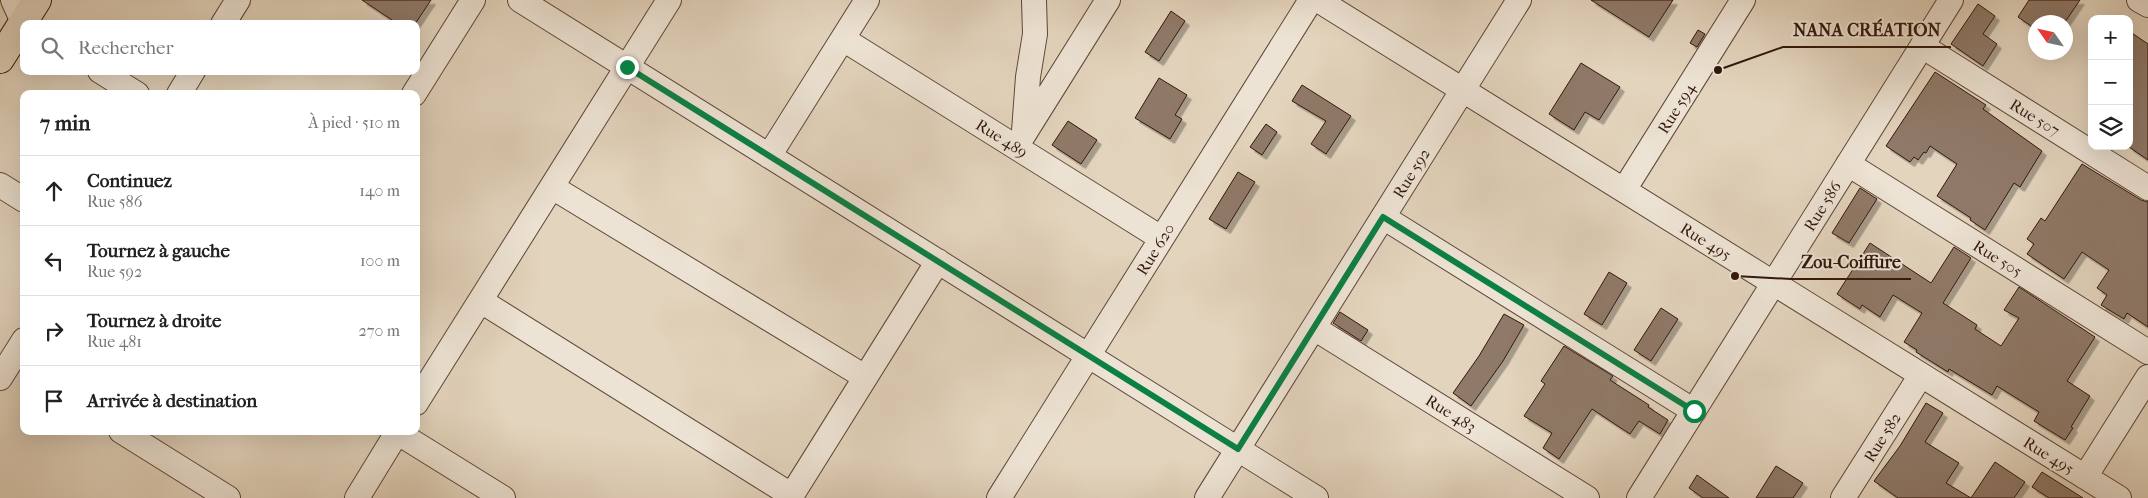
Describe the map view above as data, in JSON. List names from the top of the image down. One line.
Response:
{"streets":{"street":["Rue 594","Rue 507","Rue 489","Rue 592","Rue 586","Rue 495","Rue 620","Rue 505","Rue 483","Rue 582"]},"crossings":[["Rue 594","Rue 495"],["Rue 507","Rue 586"],["Rue 489","Rue 620"],["Rue 592","Rue 495"],["Rue 592","Rue 483"],["Rue 586","Rue 495"],["Rue 586","Rue 505"],["Rue 495","Rue 582"]],"places":["NANA CRÉATION","Zou-Coiffure"],"north":"top left","page":{"map_buttons":["+","−"],"search":"Rechercher","heading":["7 min","À pied · 510 m"],"list":[["Continuez","Rue 586","140 m"],["Tournez à gauche","Rue 592","100 m"],["Tournez à droite","Rue 481","270 m"],"Arrivée à destination"]}}
